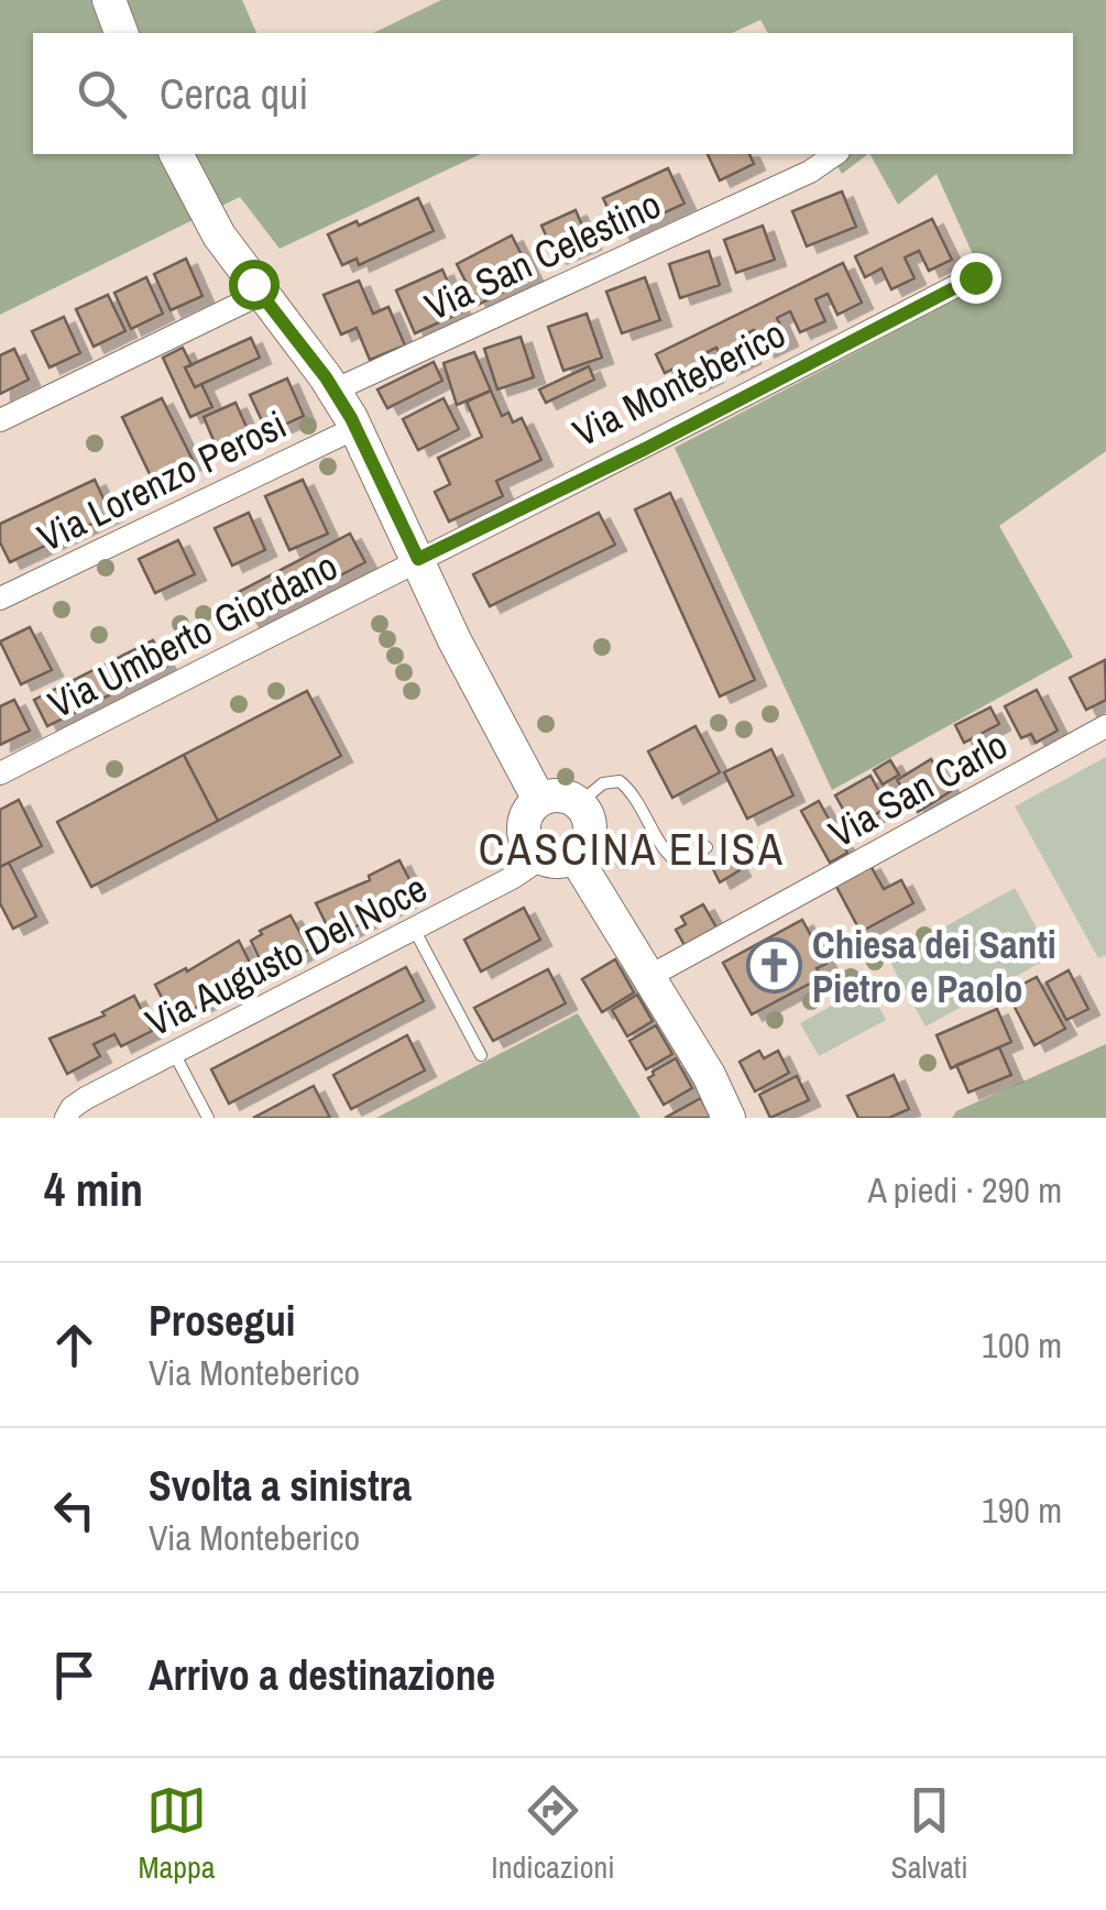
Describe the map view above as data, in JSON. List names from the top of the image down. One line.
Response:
{"streets":{"street":["Via San Celestino","Via Monteberico","Via Lorenzo Perosi","Via Umberto Giordano","Via San Carlo","Via Augusto Del Noce"]},"crossings":[["Via Monteberico","Via Umberto Giordano"]],"districts":["CASCINA ELISA"],"places":{"church":["Chiesa dei Santi Pietro e Paolo"]},"page":{"search":"Cerca qui","heading":["4 min","A piedi · 290 m"],"list":[["Prosegui","Via Monteberico","100 m"],["Svolta a sinistra","Via Monteberico","190 m"],"Arrivo a destinazione"],"nav":["Mappa","Indicazioni","Salvati"]}}
